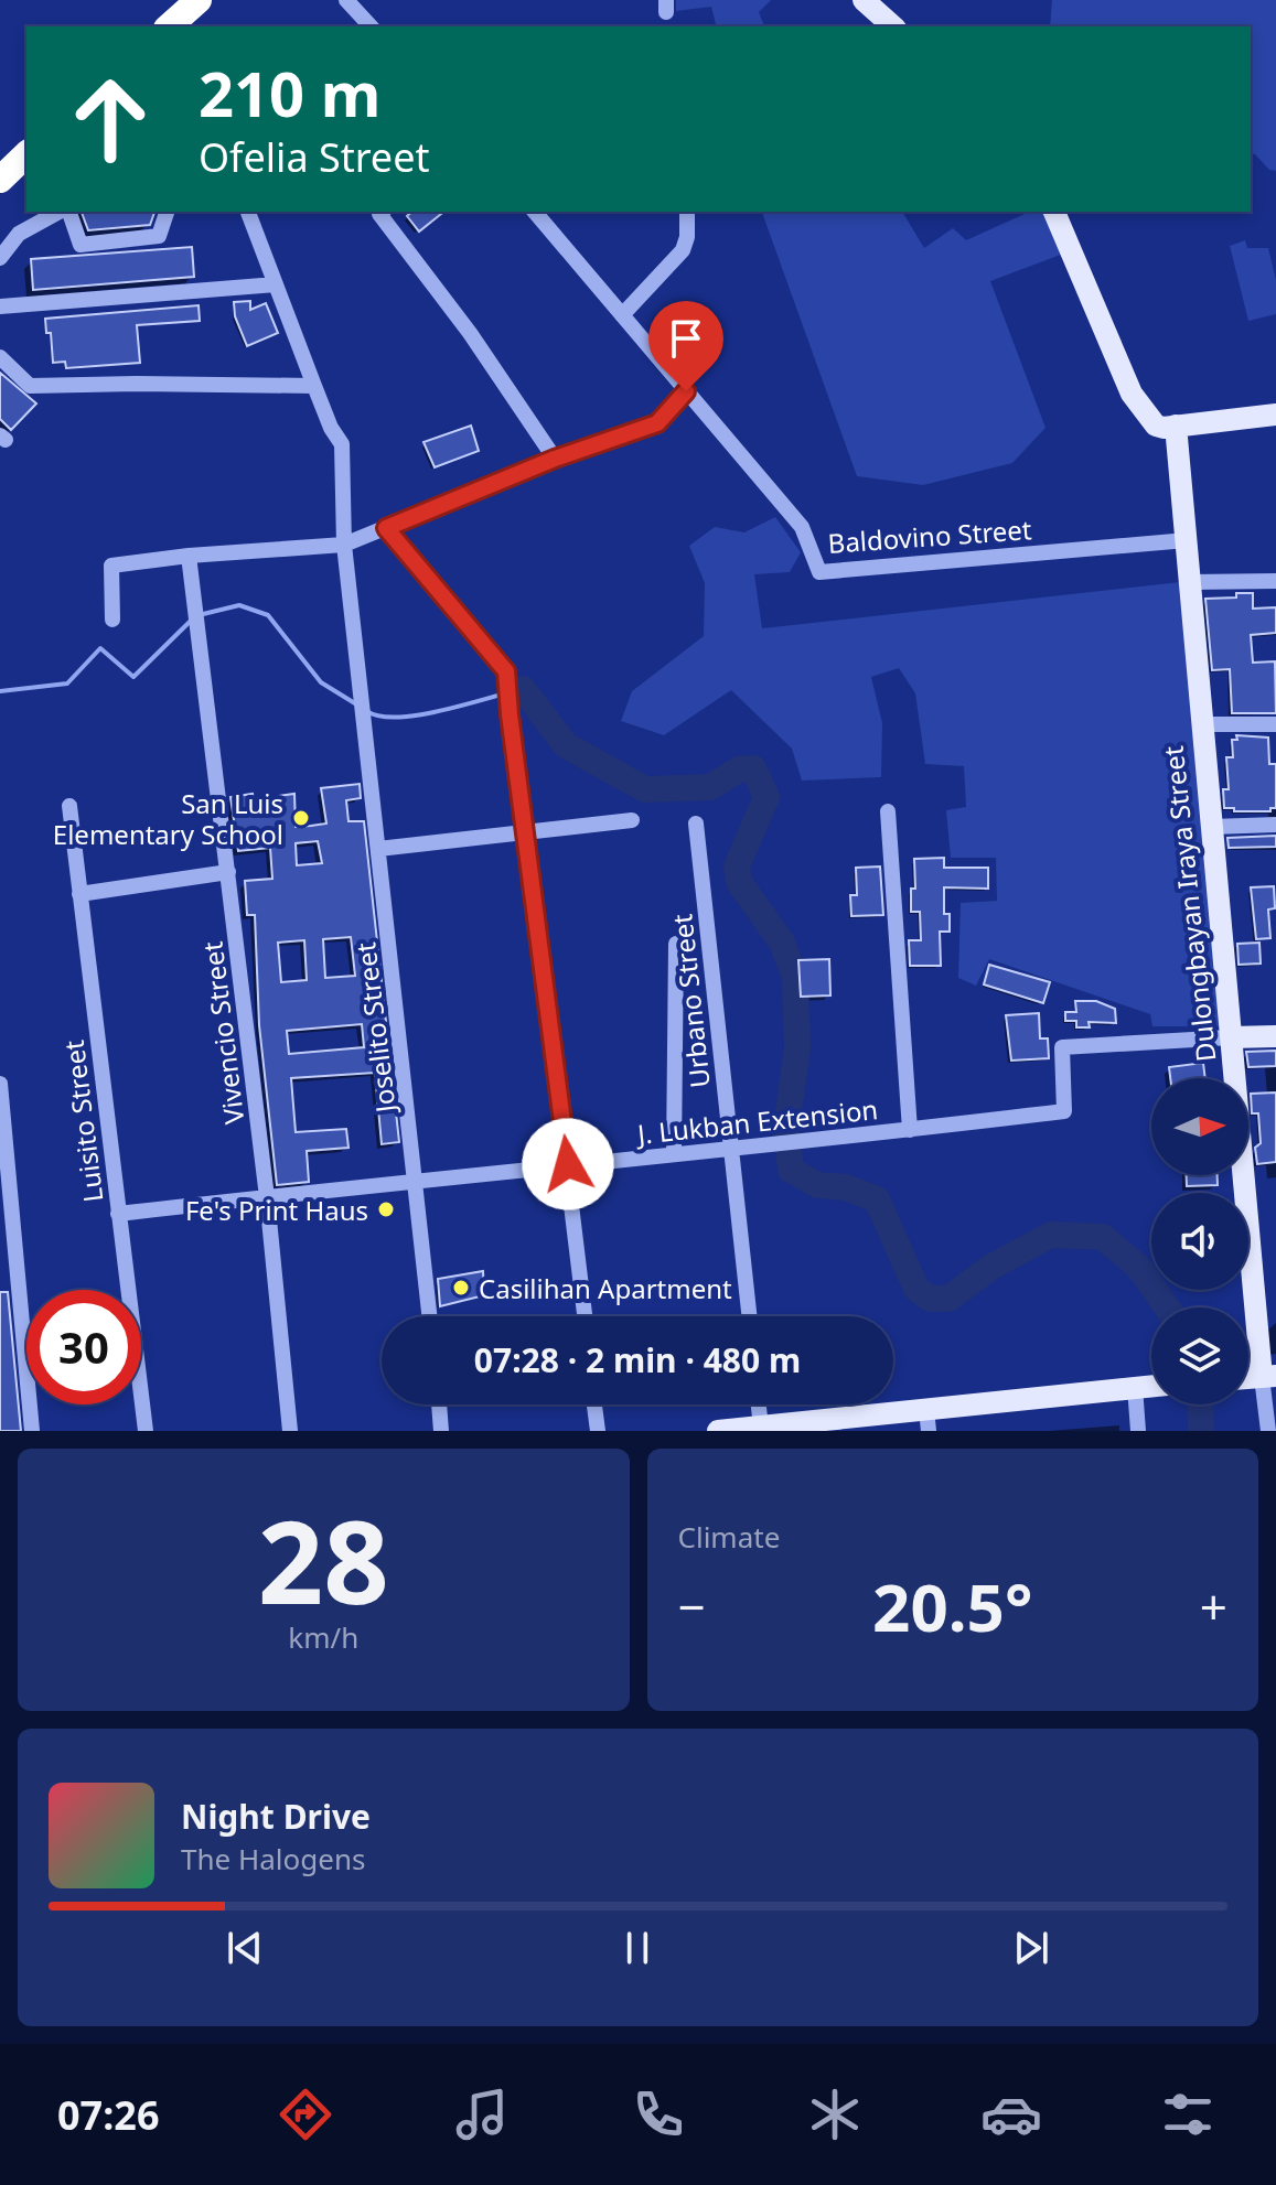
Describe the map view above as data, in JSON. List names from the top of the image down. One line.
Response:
{"streets":{"main road":["Dulongbayan Iraya Street"],"street":["Baldovino Street","Urbano Street","Joselito Street","Vivencio Street","Luisito Street","J. Lukban Extension"]},"crossings":[["Baldovino Street","Dulongbayan Iraya Street"],["Dulongbayan Iraya Street","J. Lukban Extension"],["Urbano Street","J. Lukban Extension"],["Joselito Street","J. Lukban Extension"],["Vivencio Street","J. Lukban Extension"],["Luisito Street","J. Lukban Extension"]],"places":["San Luis Elementary School","Fe's Print Haus","Casilihan Apartment"],"north":"right","page":{"turn":["210 m","Ofelia Street"],"limit":"30","trip":"07:28 · 2 min · 480 m","tile":[["28","km/h"],"Climate"],"heat":["−","20.5°","+"],"song":["Night Drive","The Halogens"],"tabs":"07:26"}}
